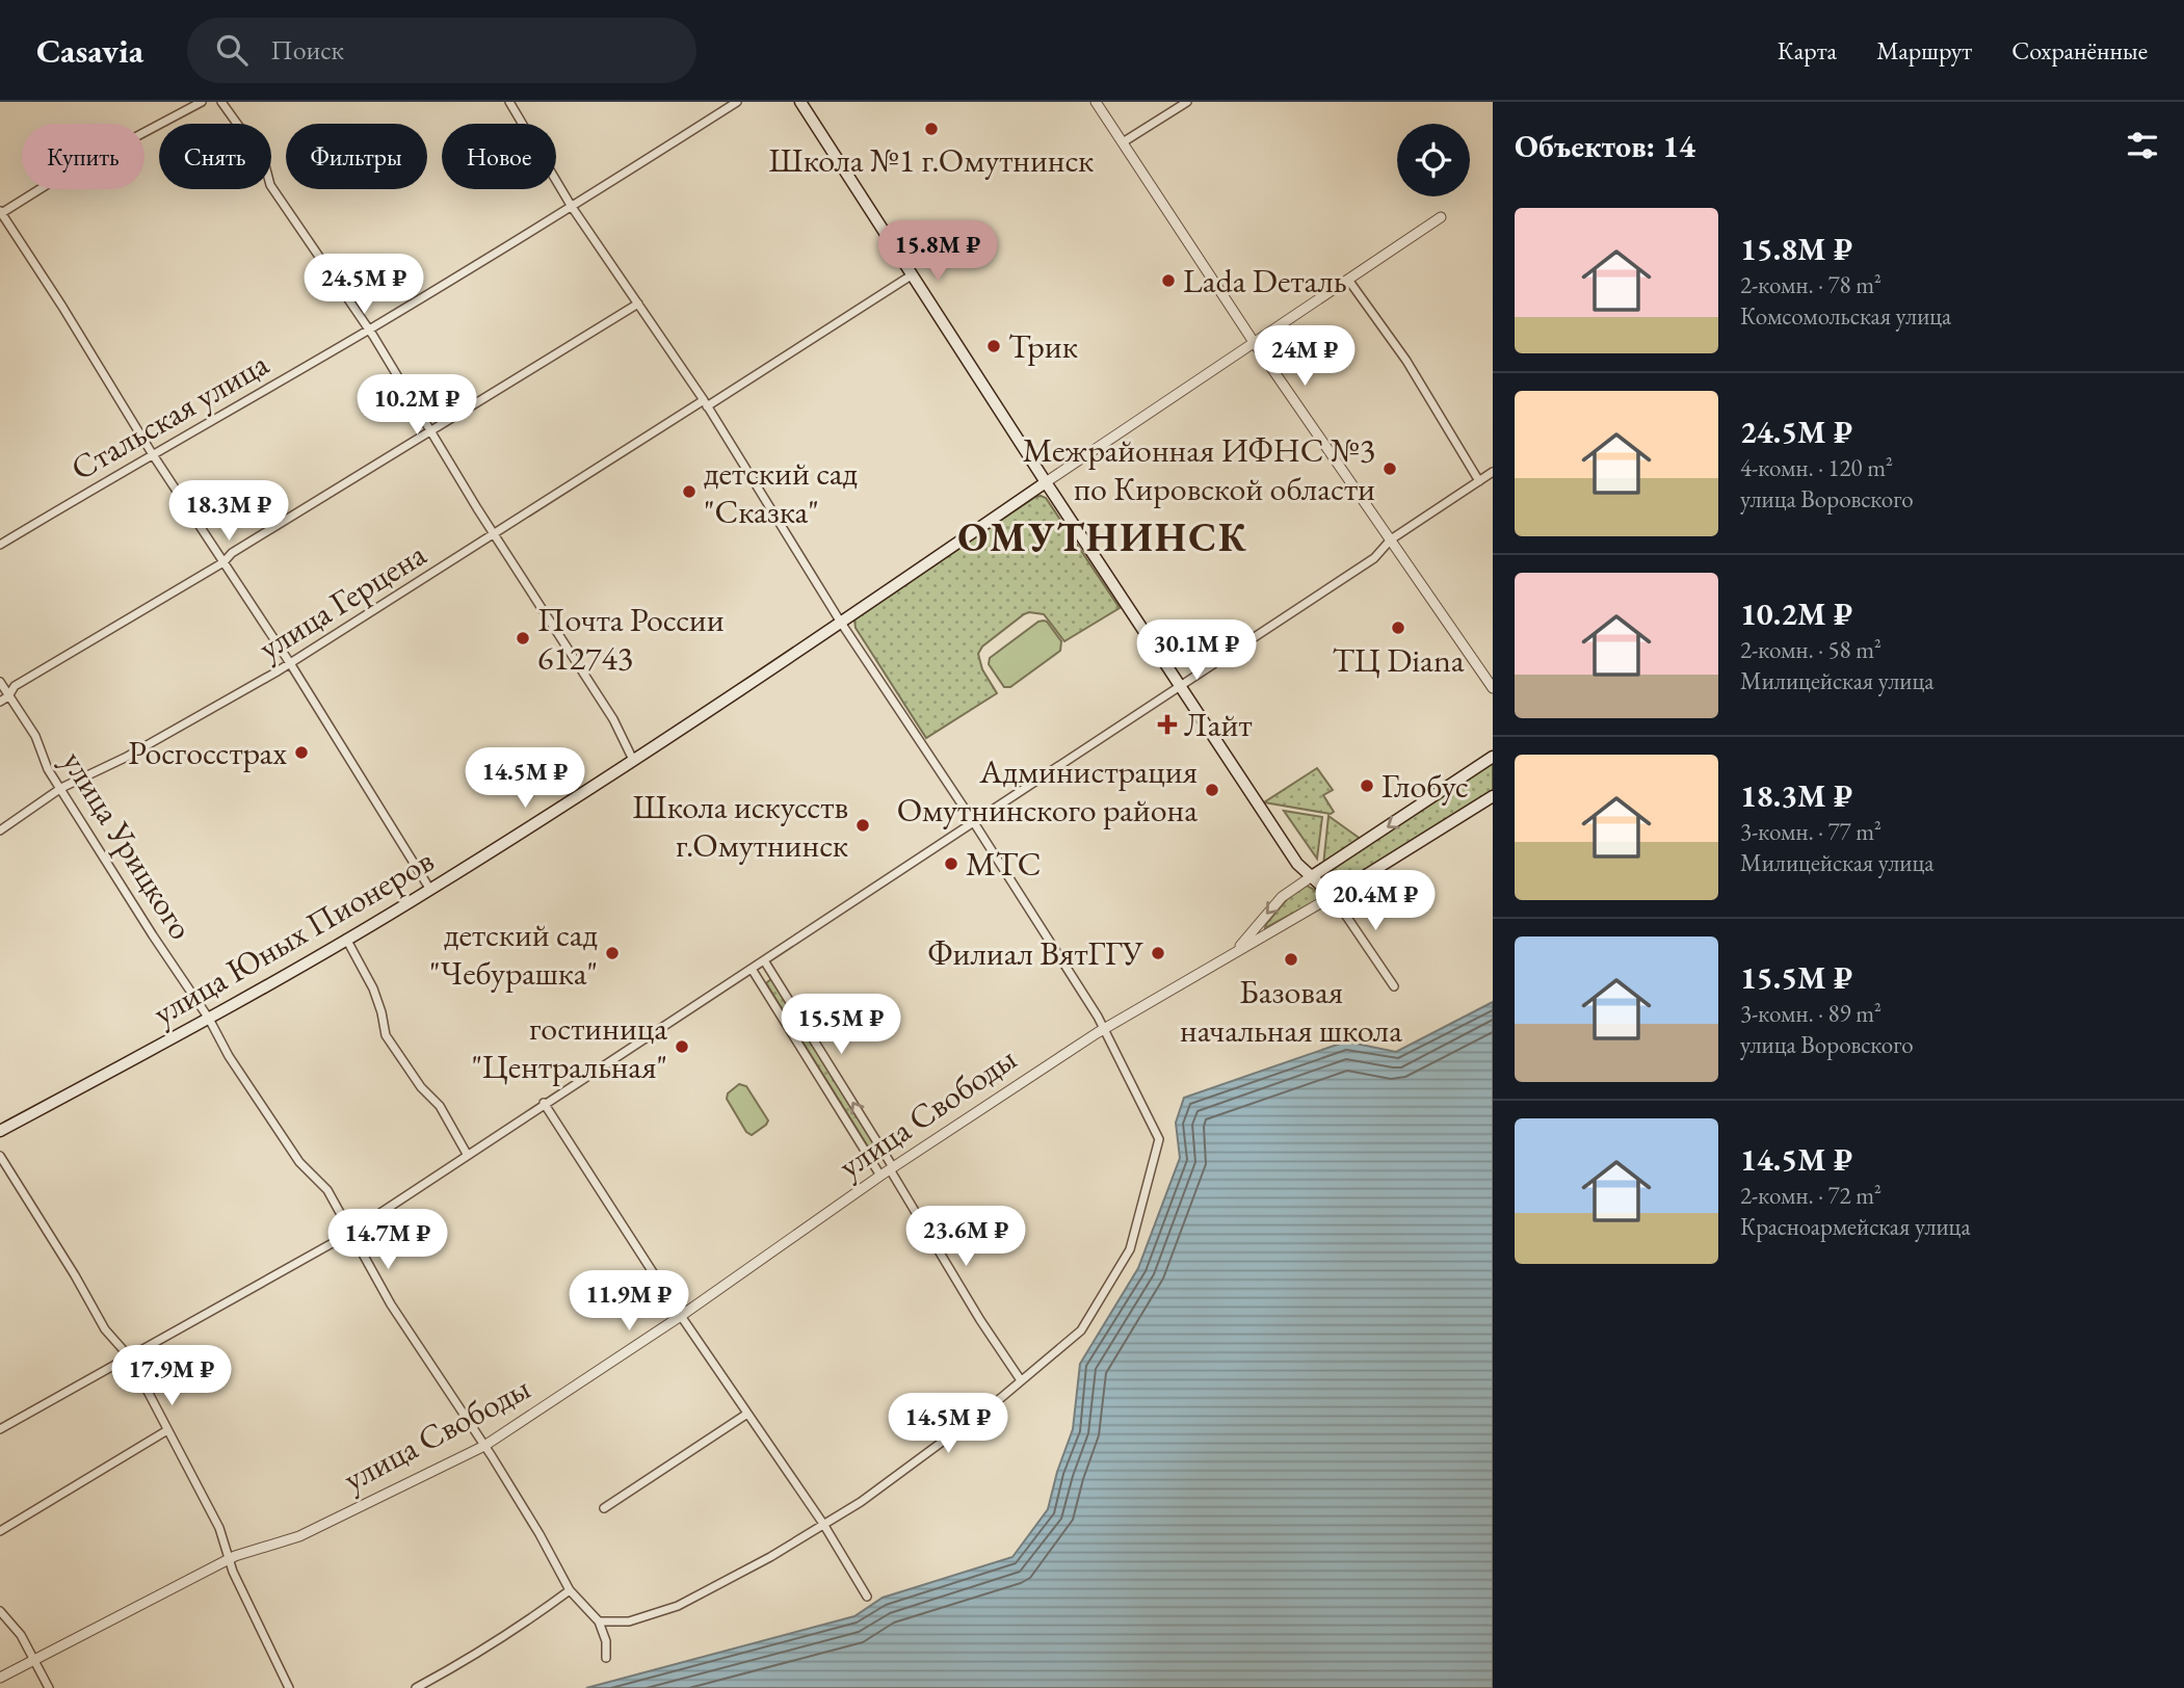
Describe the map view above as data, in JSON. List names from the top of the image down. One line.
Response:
{"streets":{"main road":["улица Юных Пионеров","улица Свободы"],"street":["Стальская улица","улица Герцена","улица Урицкого"]},"crossings":[["улица Герцена","улица Урицкого"],["улица Урицкого","улица Юных Пионеров"],["улица Урицкого","улица Свободы"]],"districts":["ОМУТНИНСК"],"places":{"other":["Школа №1 г.Омутнинск","Lada Dеталь","Трик","Межрайонная ИФНС №3 по Кировской области","детский сад \"Сказка\"","ТЦ Diana","Почта России 612743","Росгосстрах","Глобус","Администрация Омутнинского района","Школа искусств г.Омутнинск","МТС","детский сад \"Чебурашка\"","Филиал ВятГГУ","Базовая начальная школа","гостиница \"Центральная\""],"health":["Лайт"]},"page":{"header":"Casavia","search":"Поиск","nav":["Карта","Маршрут","Сохранённые"],"heading":"Объектов: 14","chip":["Купить","Снять","Фильтры","Новое"],"list":[{"name":"15.8M ₽","note":"2-комн. · 78 m² · Комсомольская улица"},{"name":"24.5M ₽","note":"4-комн. · 120 m² · улица Воровского"},{"name":"10.2M ₽","note":"2-комн. · 58 m² · Милицейская улица"},{"name":"18.3M ₽","note":"3-комн. · 77 m² · Милицейская улица"},{"name":"15.5M ₽","note":"3-комн. · 89 m² · улица Воровского"},{"name":"14.5M ₽","note":"2-комн. · 72 m² · Красноармейская улица"}],"price":["15.8M ₽","24.5M ₽","24M ₽","10.2M ₽","18.3M ₽","30.1M ₽","14.5M ₽","20.4M ₽","15.5M ₽","23.6M ₽","14.7M ₽","11.9M ₽","17.9M ₽","14.5M ₽"]}}
